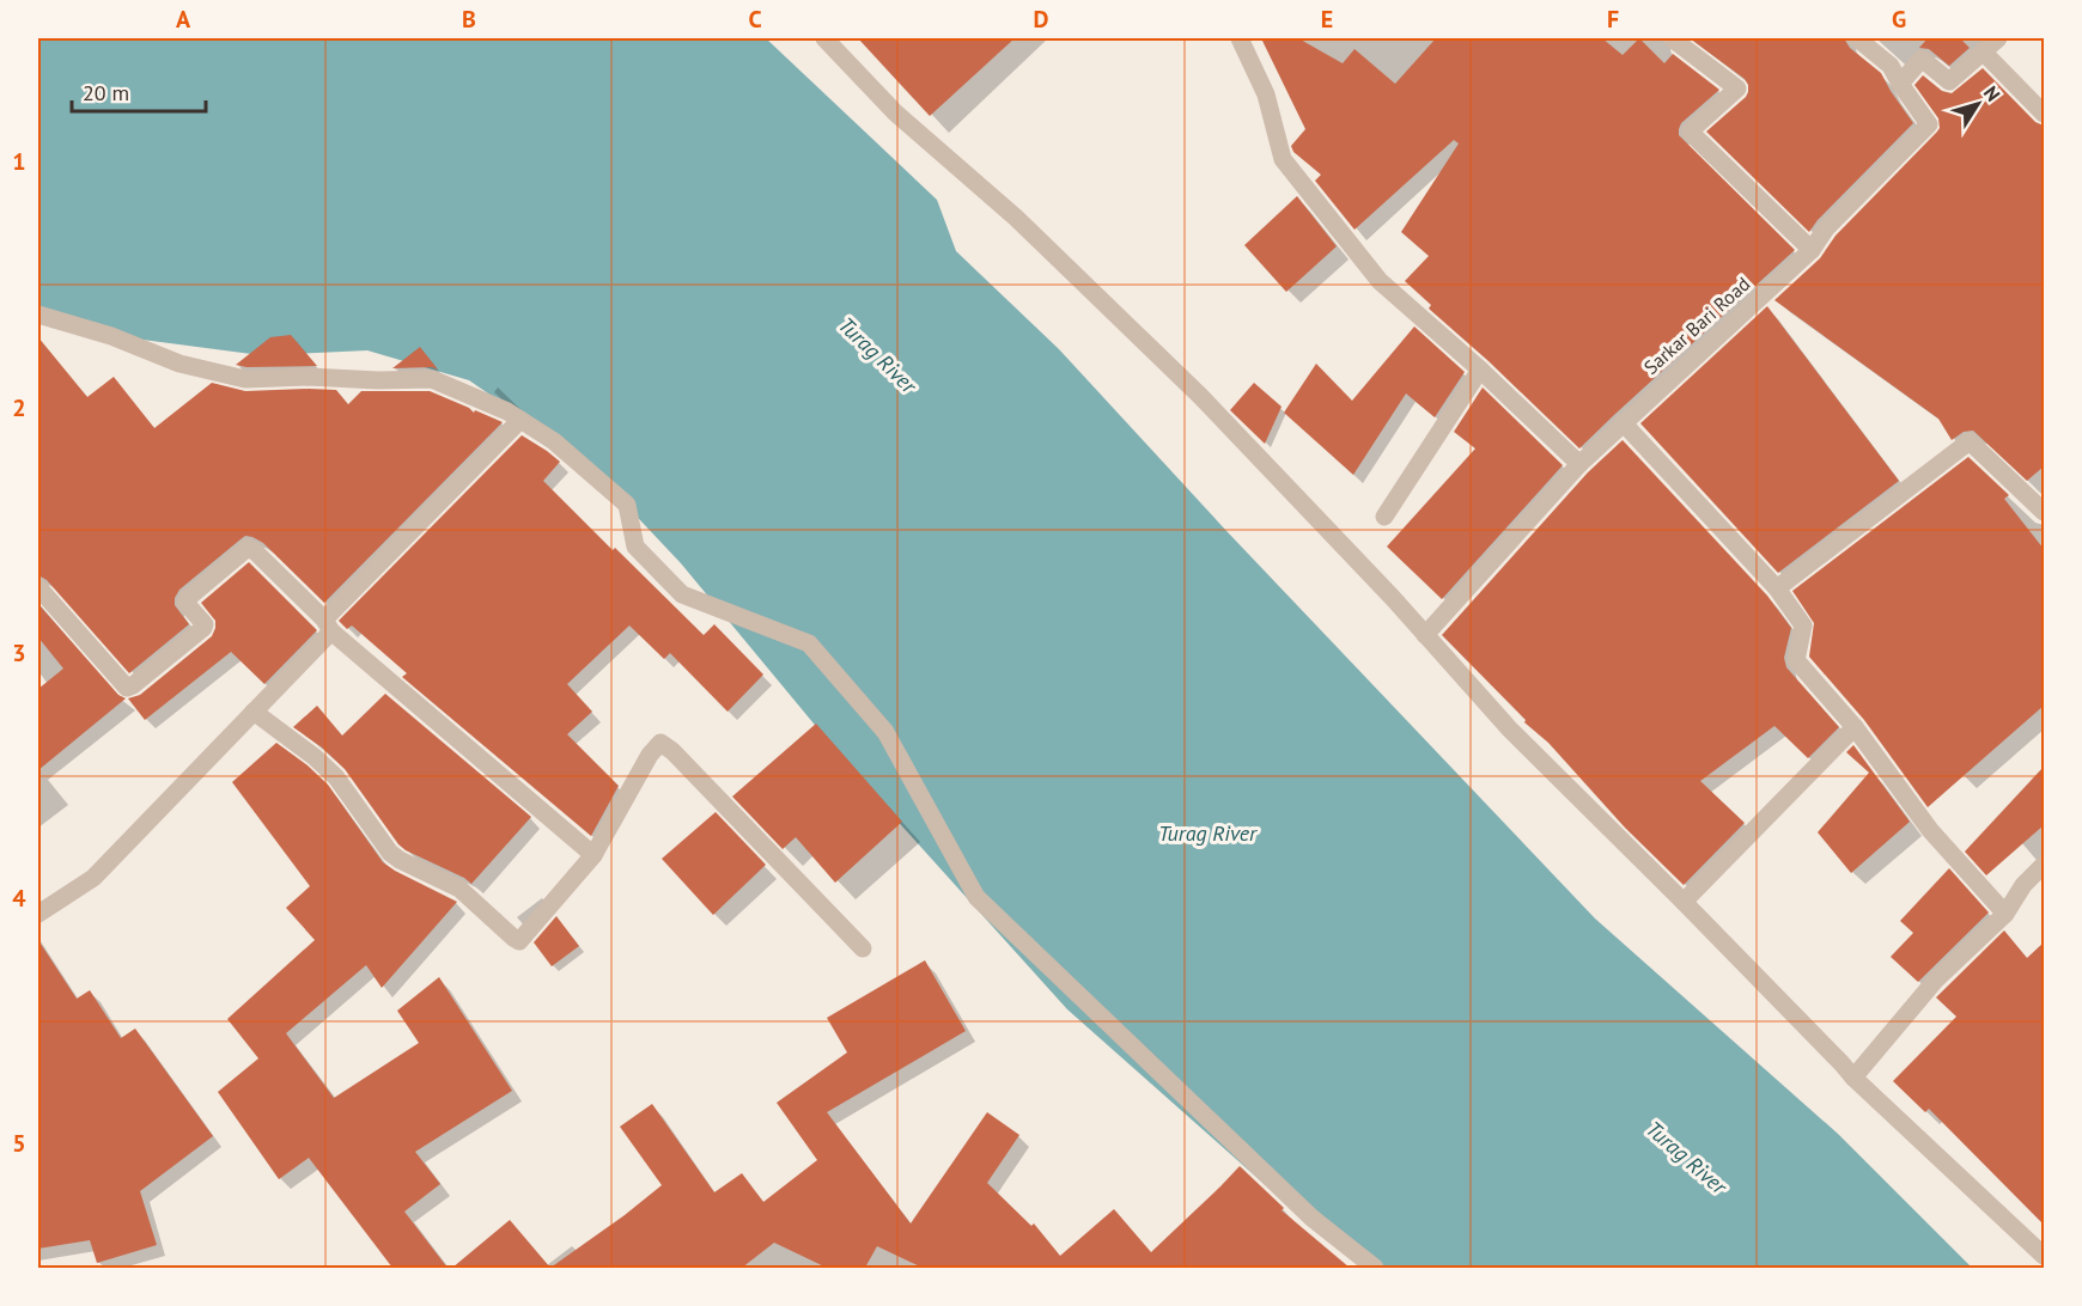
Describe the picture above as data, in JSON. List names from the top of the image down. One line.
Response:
{"streets":{"street":["Sarkar Bari Road"]},"water":["Turag River"],"scale_bar":"20 m","north":"top right","grid":{"columns":["A","B","C","D","E","F","G"],"rows":["1","2","3","4","5"]}}
